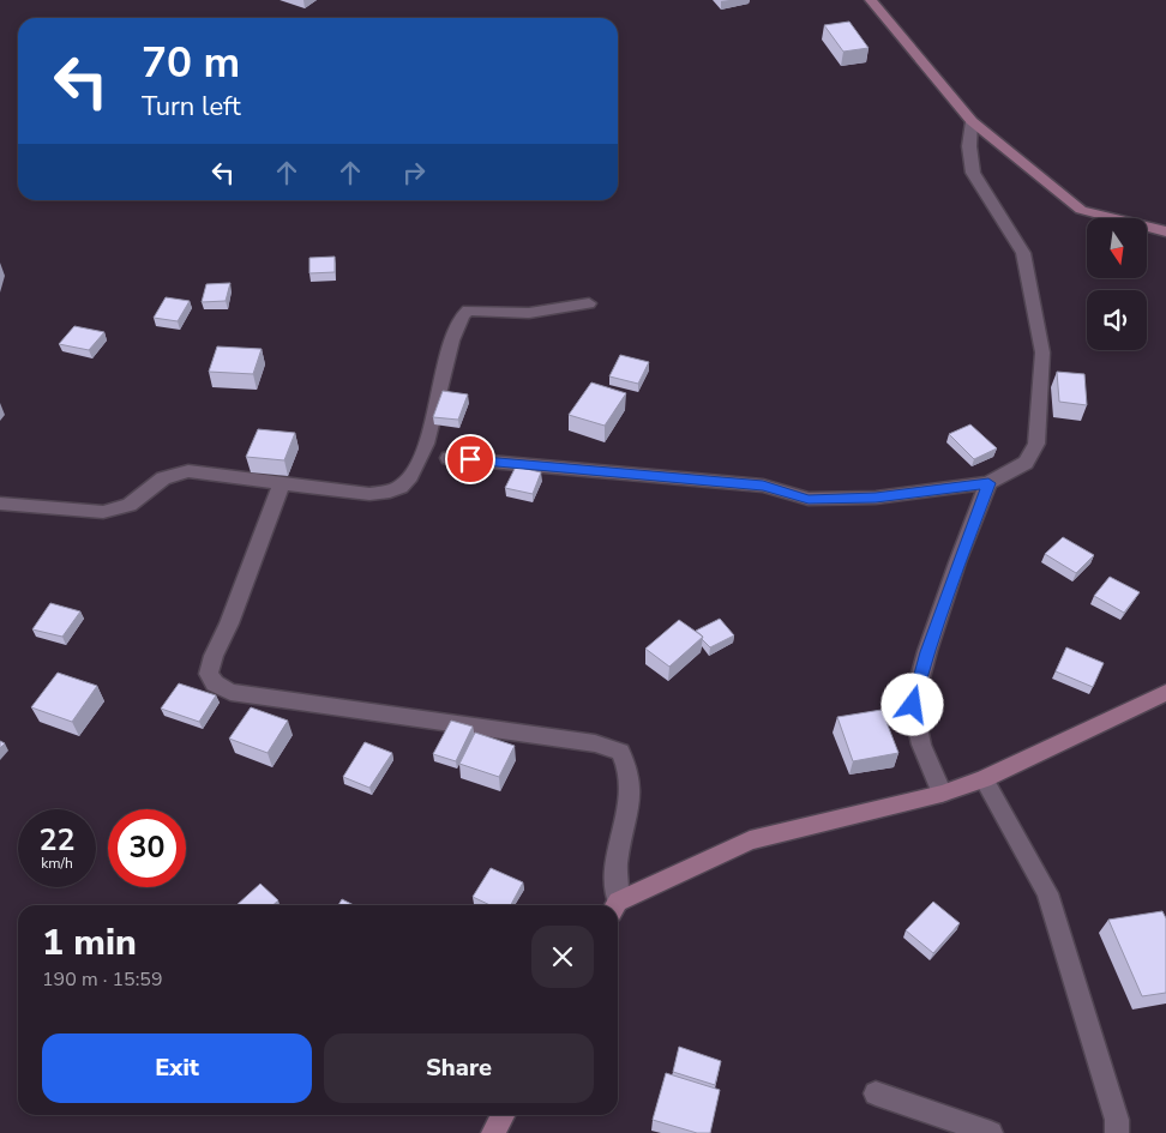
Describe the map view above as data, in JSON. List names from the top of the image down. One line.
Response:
{"north":"bottom","page":{"turn":["70 m","Turn left"],"speed":"22 km/h","limit":"30","heading":["1 min","190 m · 15:59"],"buttons":["Exit","Share"]}}
